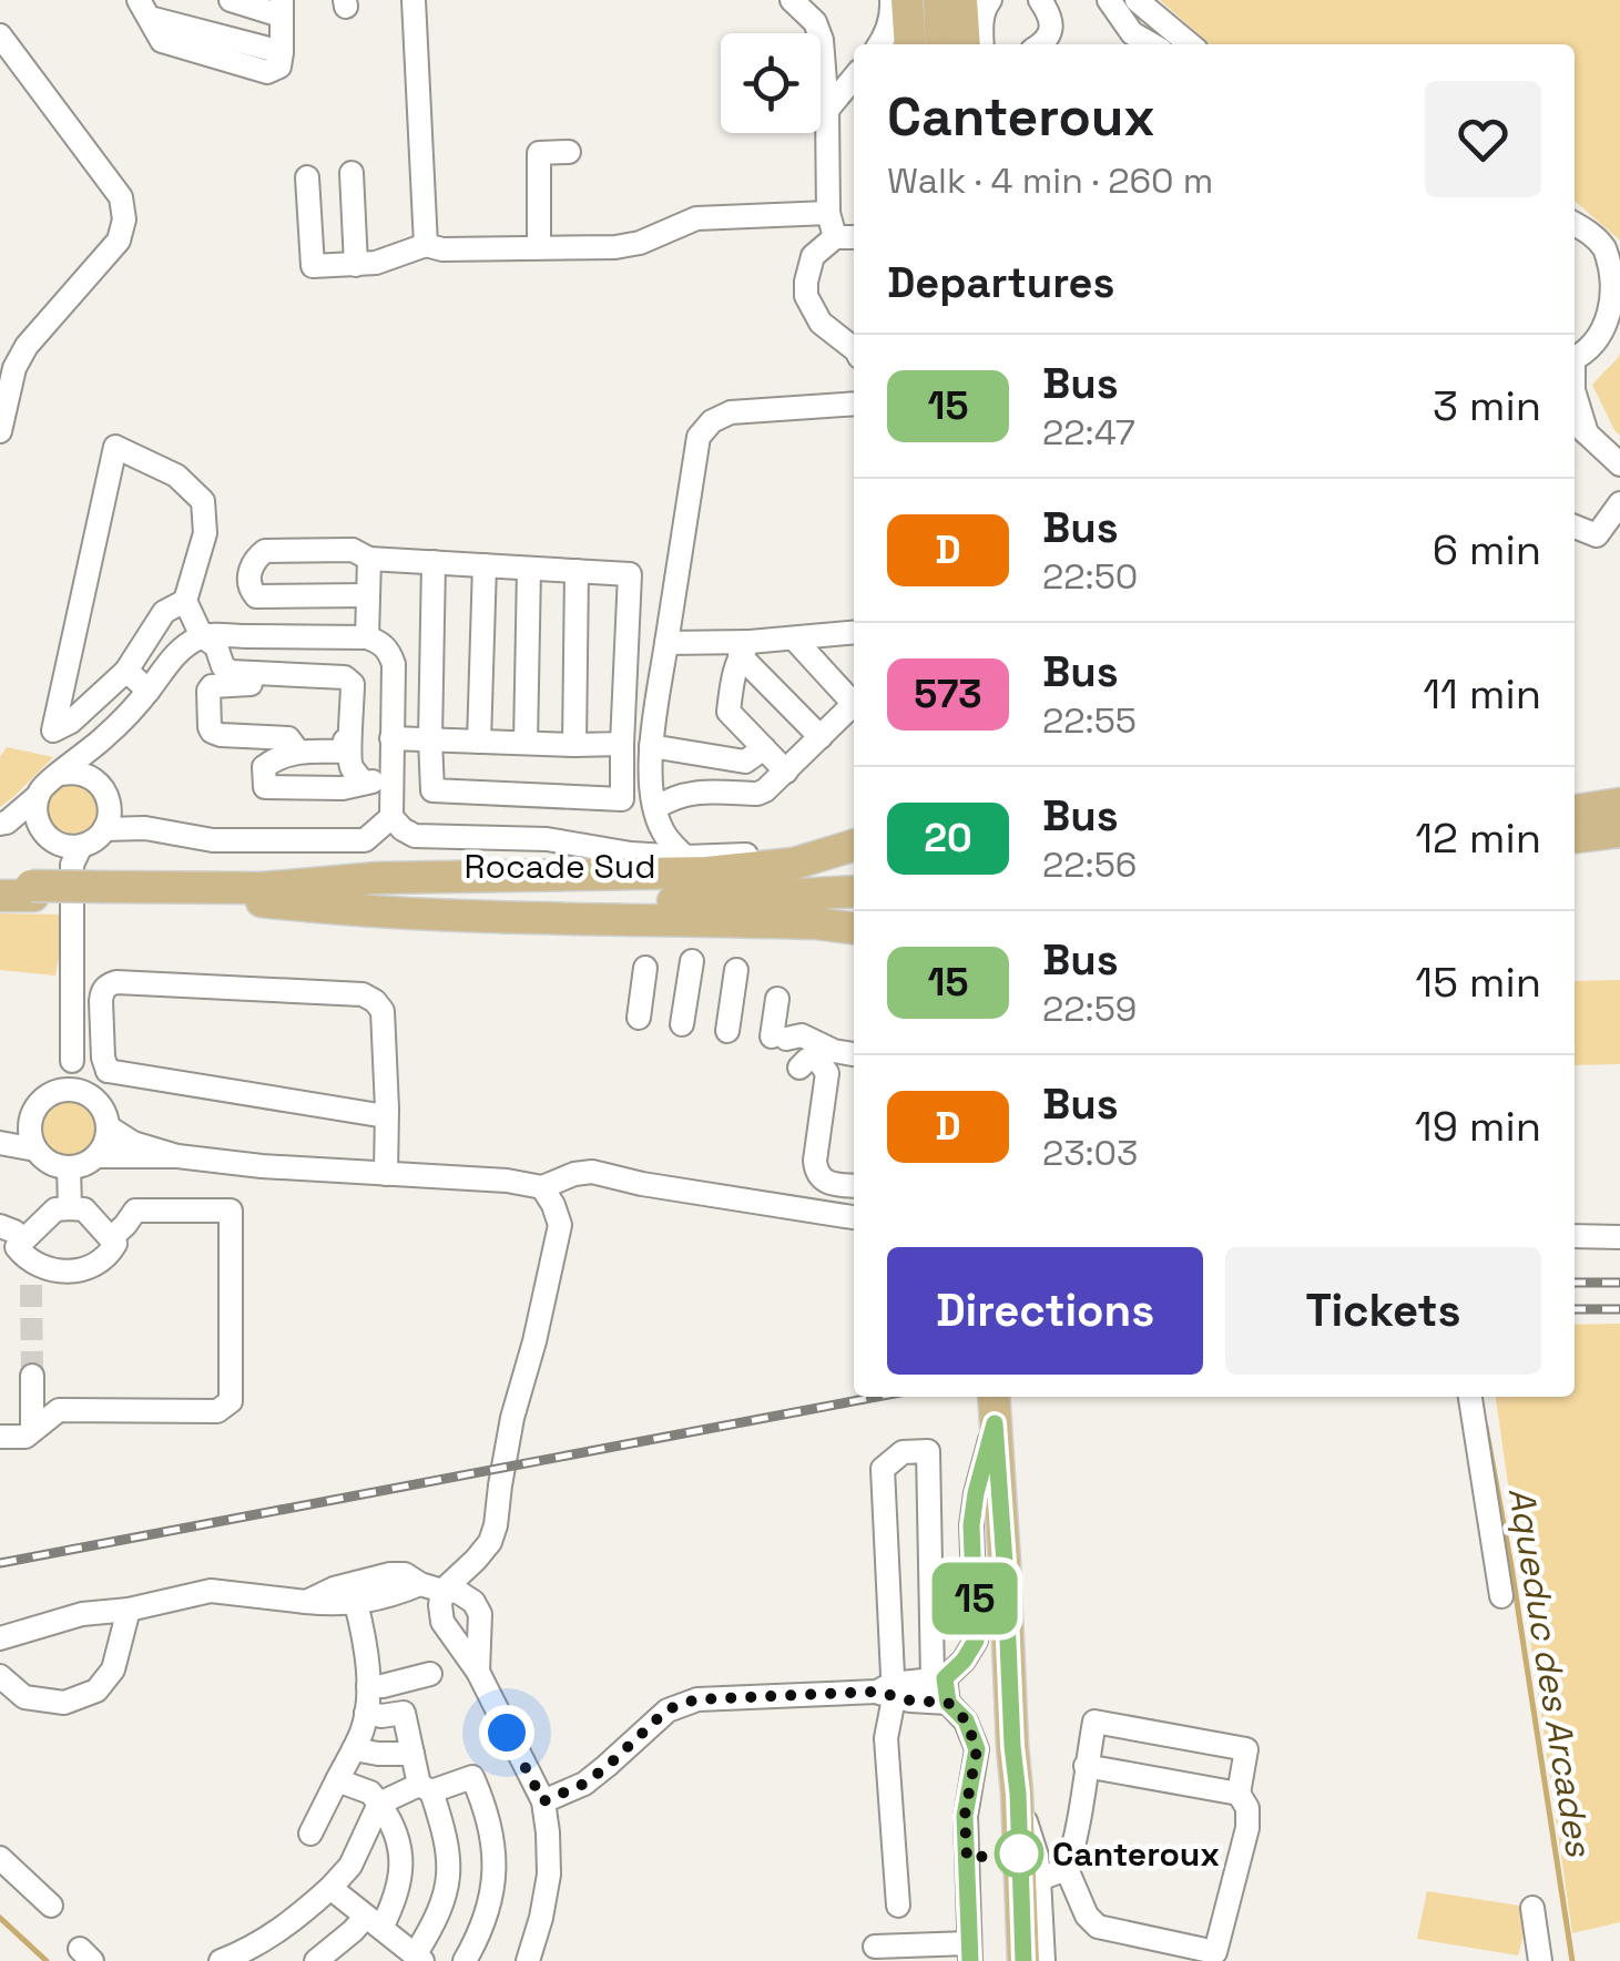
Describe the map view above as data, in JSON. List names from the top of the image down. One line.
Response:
{"streets":{"main road":["Rocade Sud"]},"water":["Aqueduc des Arcades"],"places":["Canteroux"],"lines":["bus line 15"],"page":{"on_map":"15","heading":[["Canteroux","Walk · 4 min · 260 m"],"Departures"],"list":[{"mark":"15","name":"Bus","note":"22:47","value":"3 min"},{"mark":"D","name":"Bus","note":"22:50","value":"6 min"},{"mark":"573","name":"Bus","note":"22:55","value":"11 min"},{"mark":"20","name":"Bus","note":"22:56","value":"12 min"},{"mark":"15","name":"Bus","note":"22:59","value":"15 min"},{"mark":"D","name":"Bus","note":"23:03","value":"19 min"}],"buttons":["Directions","Tickets"]}}
